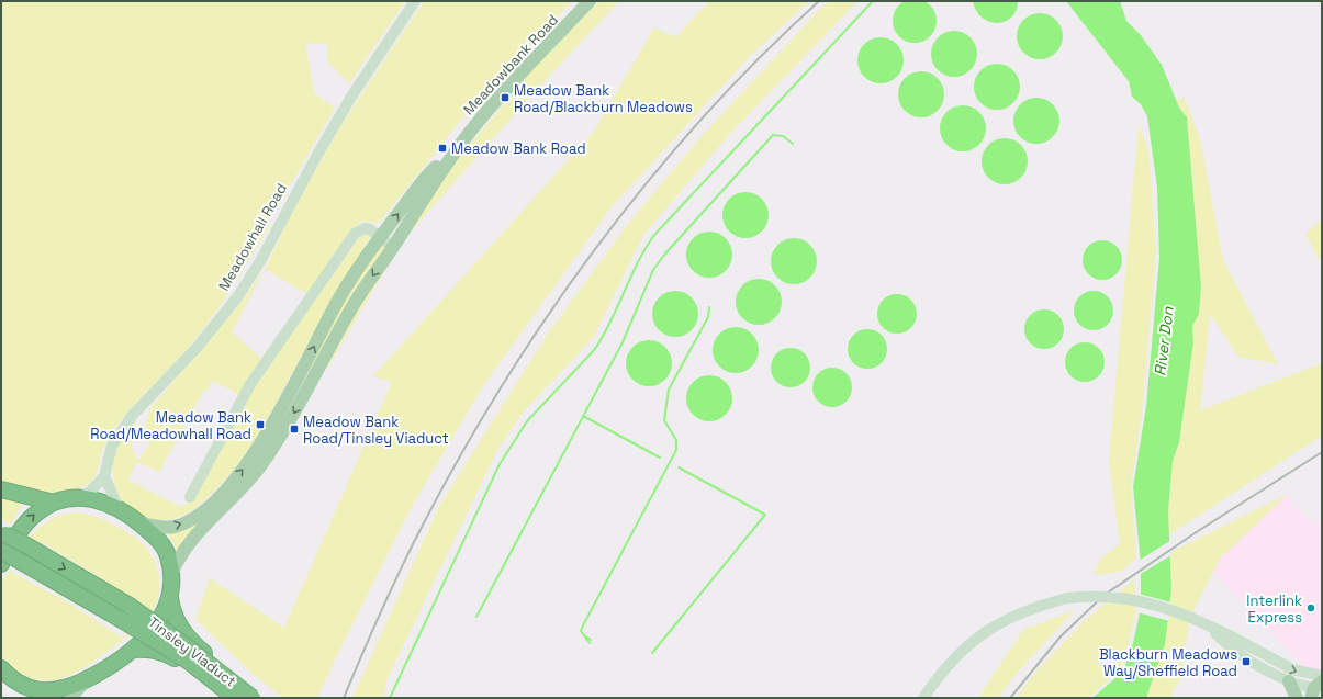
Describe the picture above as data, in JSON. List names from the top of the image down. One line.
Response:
{"streets":{"highway":["Tinsley Viaduct"],"main road":["Meadowbank Road"],"street":["Meadowhall Road"]},"water":["River Don"],"places":{"transit":["Meadow Bank Road/Blackburn Meadows","Meadow Bank Road","Meadow Bank Road/Meadowhall Road","Meadow Bank Road/Tinsley Viaduct","Blackburn Meadows Way/Sheffield Road"],"other":["Interlink Express"]}}
